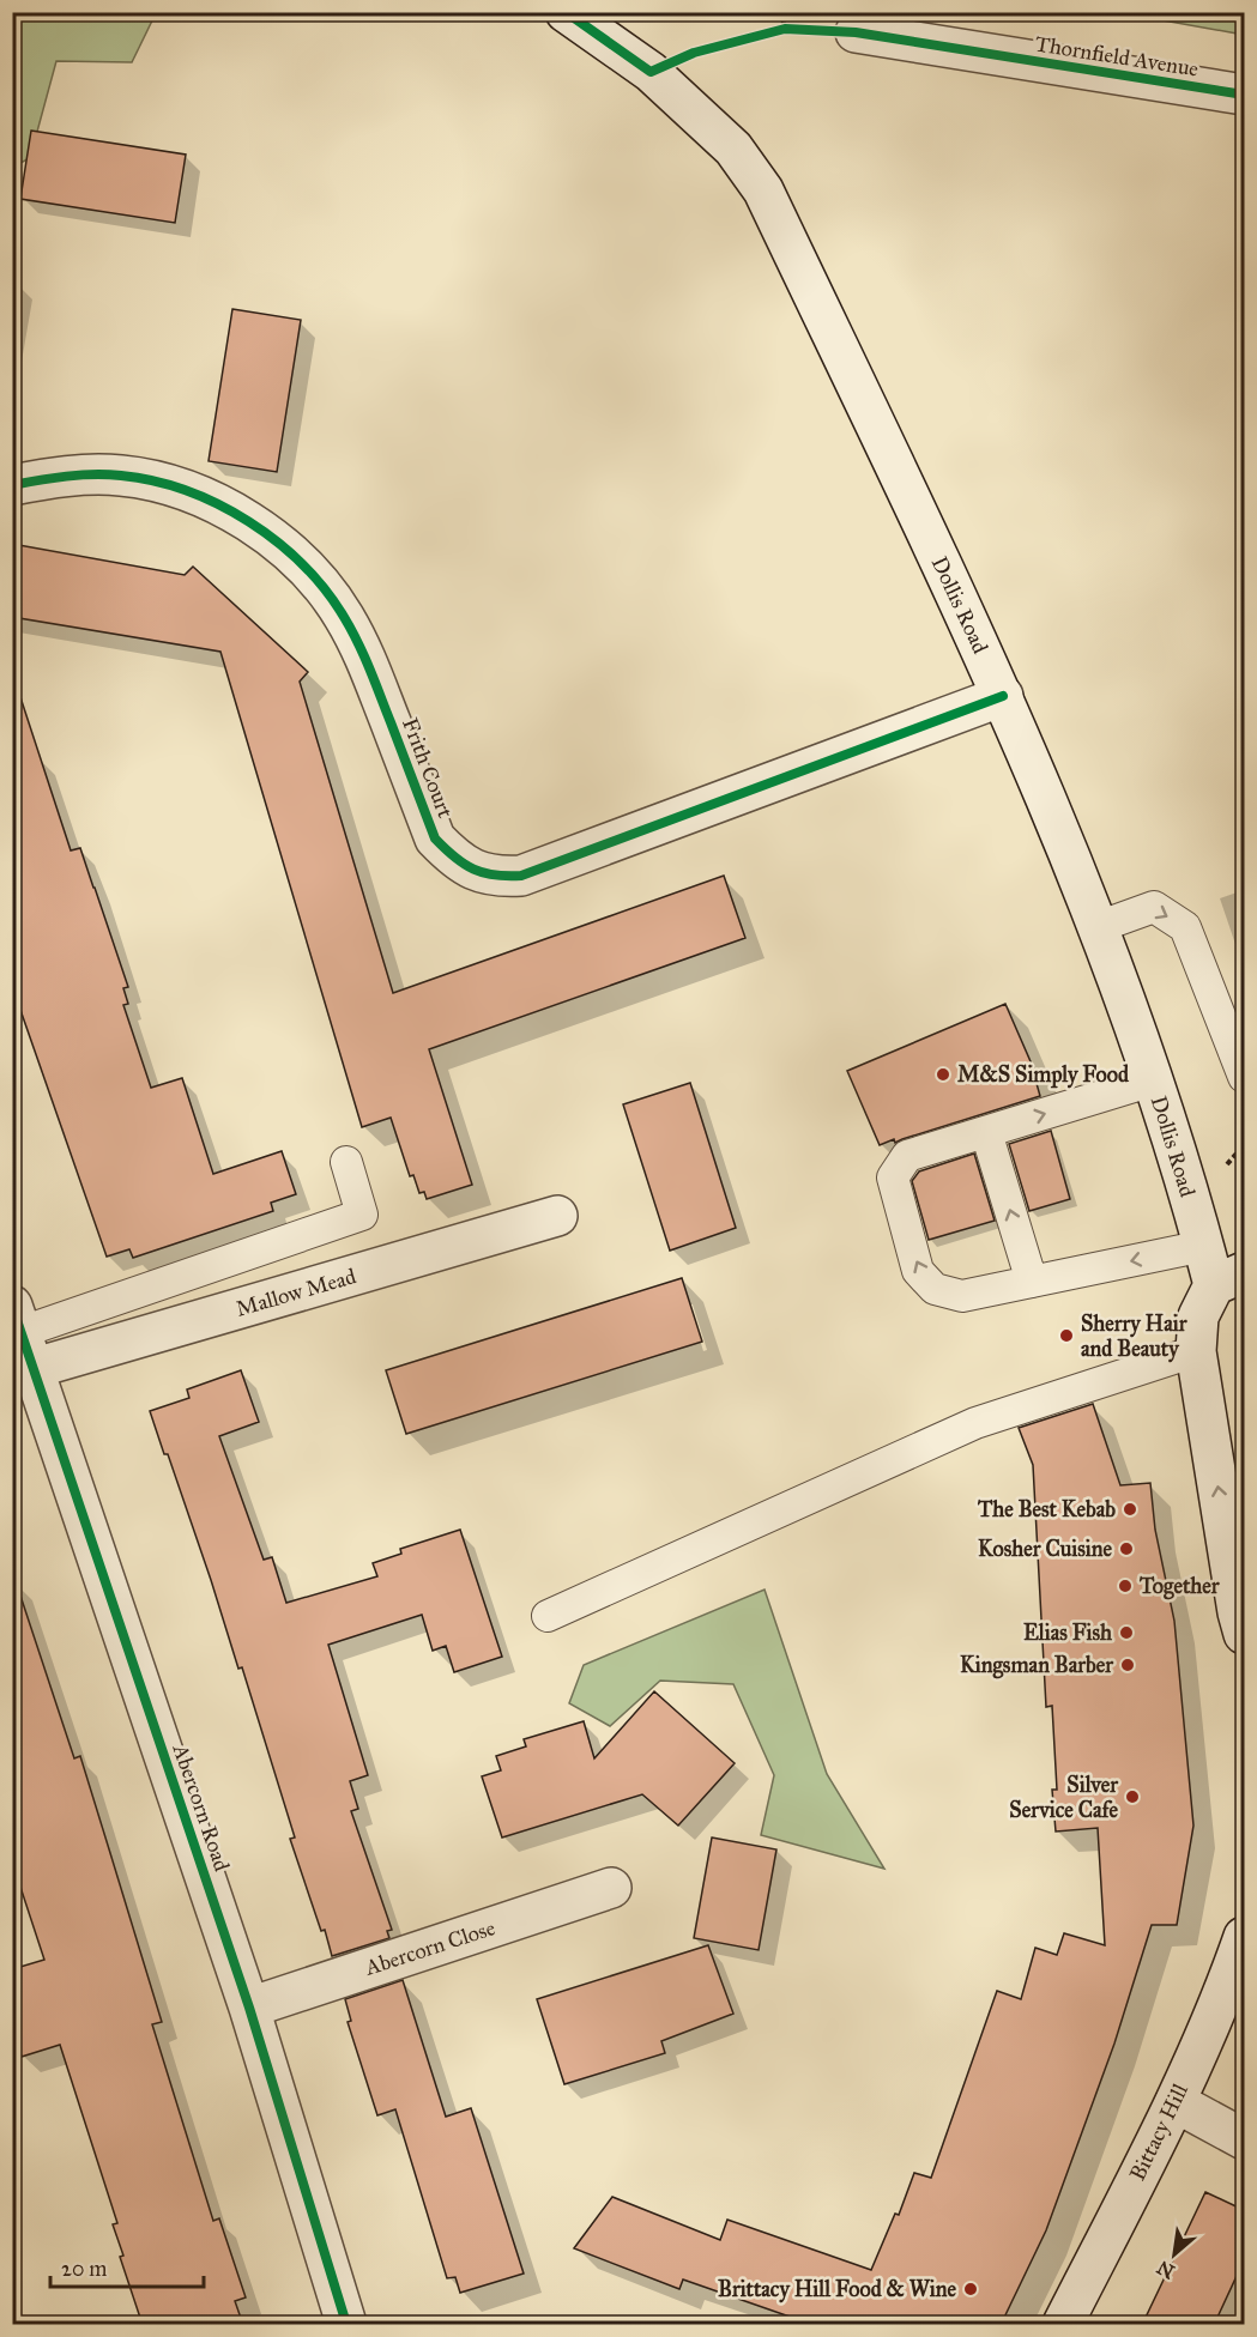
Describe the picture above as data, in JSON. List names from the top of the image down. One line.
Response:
{"streets":{"street":["Thornfield Avenue","Dollis Road","Frith Court","Mallow Mead","Abercorn Road","Abercorn Close","Bittacy Hill"]},"crossings":[["Dollis Road","Frith Court"],["Mallow Mead","Abercorn Road"],["Abercorn Road","Abercorn Close"]],"places":["M&S Simply Food","Sherry Hair and Beauty","The Best Kebab","Kosher Cuisine","Together","Elias Fish","Kingsman Barber","Silver Service Cafe","Brittacy Hill Food & Wine"],"scale_bar":"20 m","north":"bottom left"}
